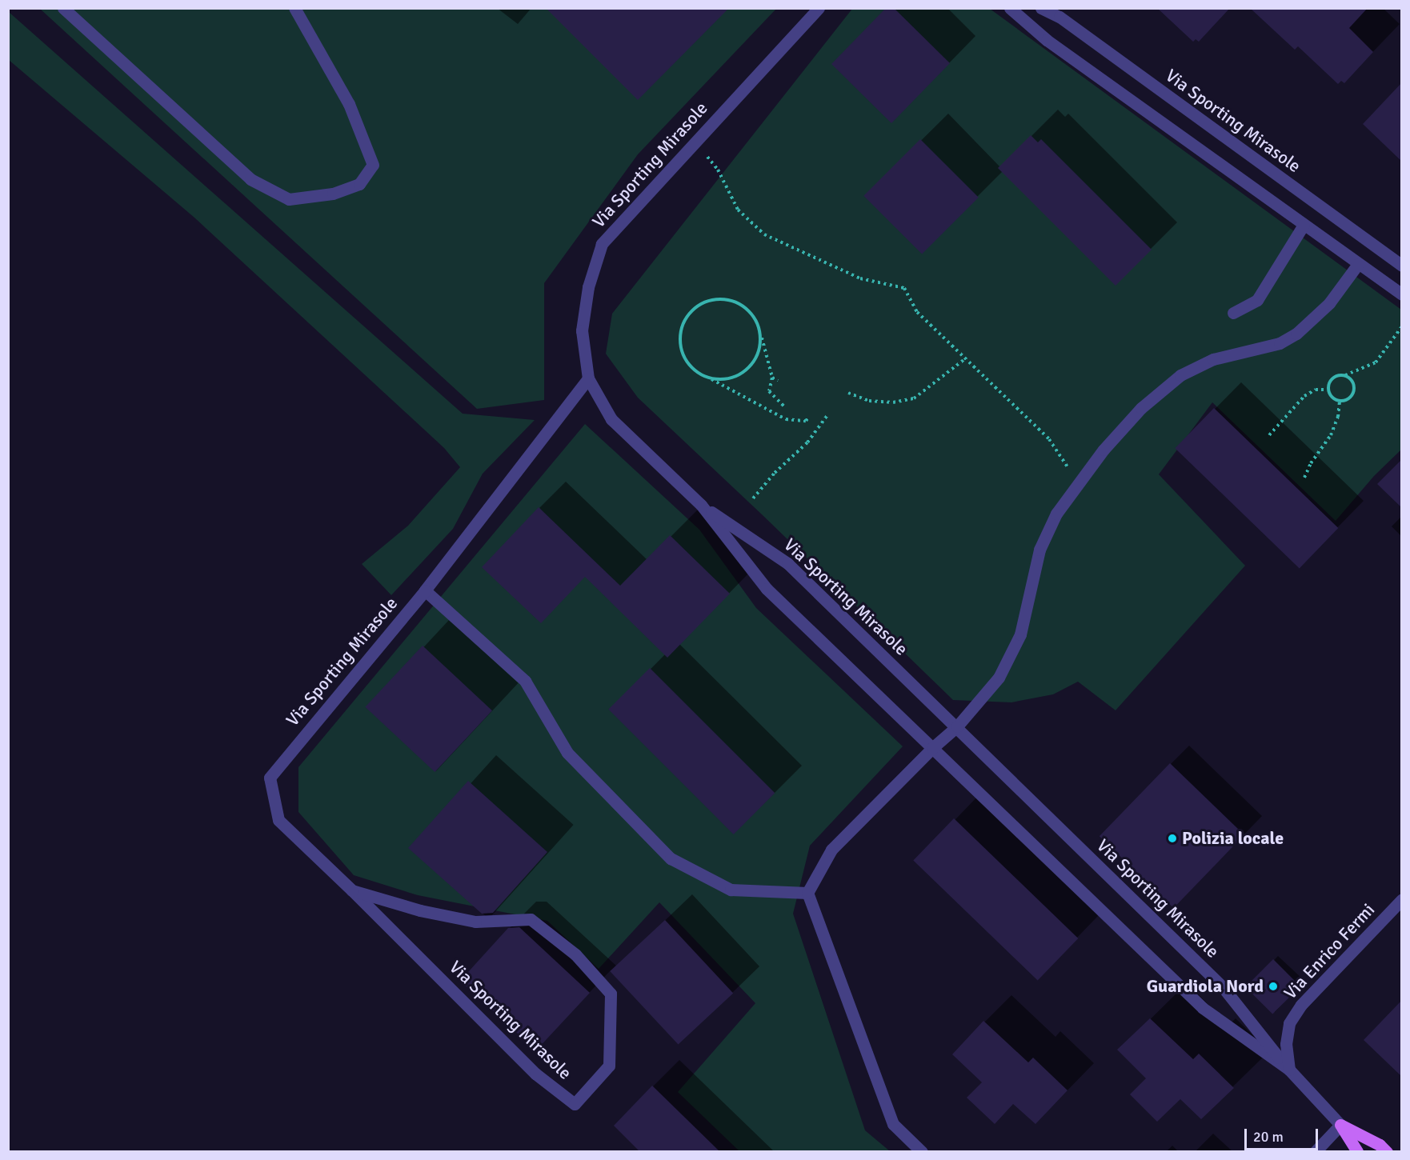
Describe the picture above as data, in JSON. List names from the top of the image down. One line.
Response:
{"streets":{"street":["Via Sporting Mirasole","Via Enrico Fermi"]},"crossings":[["Via Sporting Mirasole","Via Enrico Fermi"]],"places":["Polizia locale","Guardiola Nord"],"scale_bar":"20 m"}
